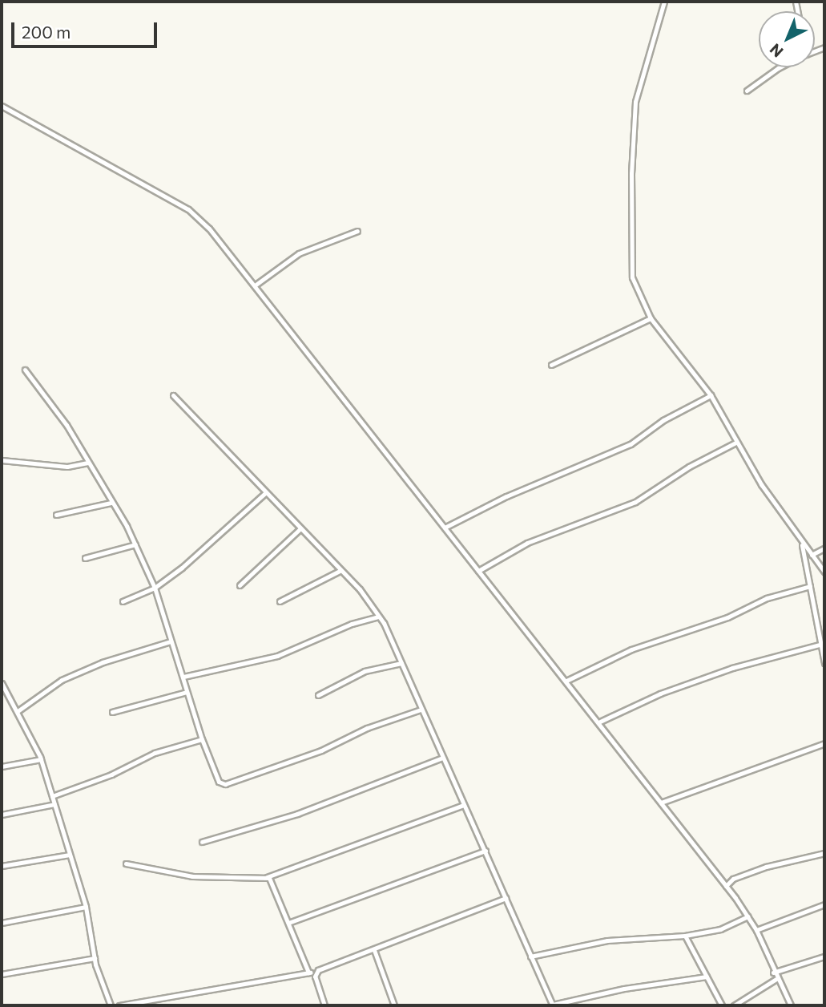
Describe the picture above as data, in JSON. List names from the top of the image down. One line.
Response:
{"scale_bar":"200 m","north":"bottom left"}
